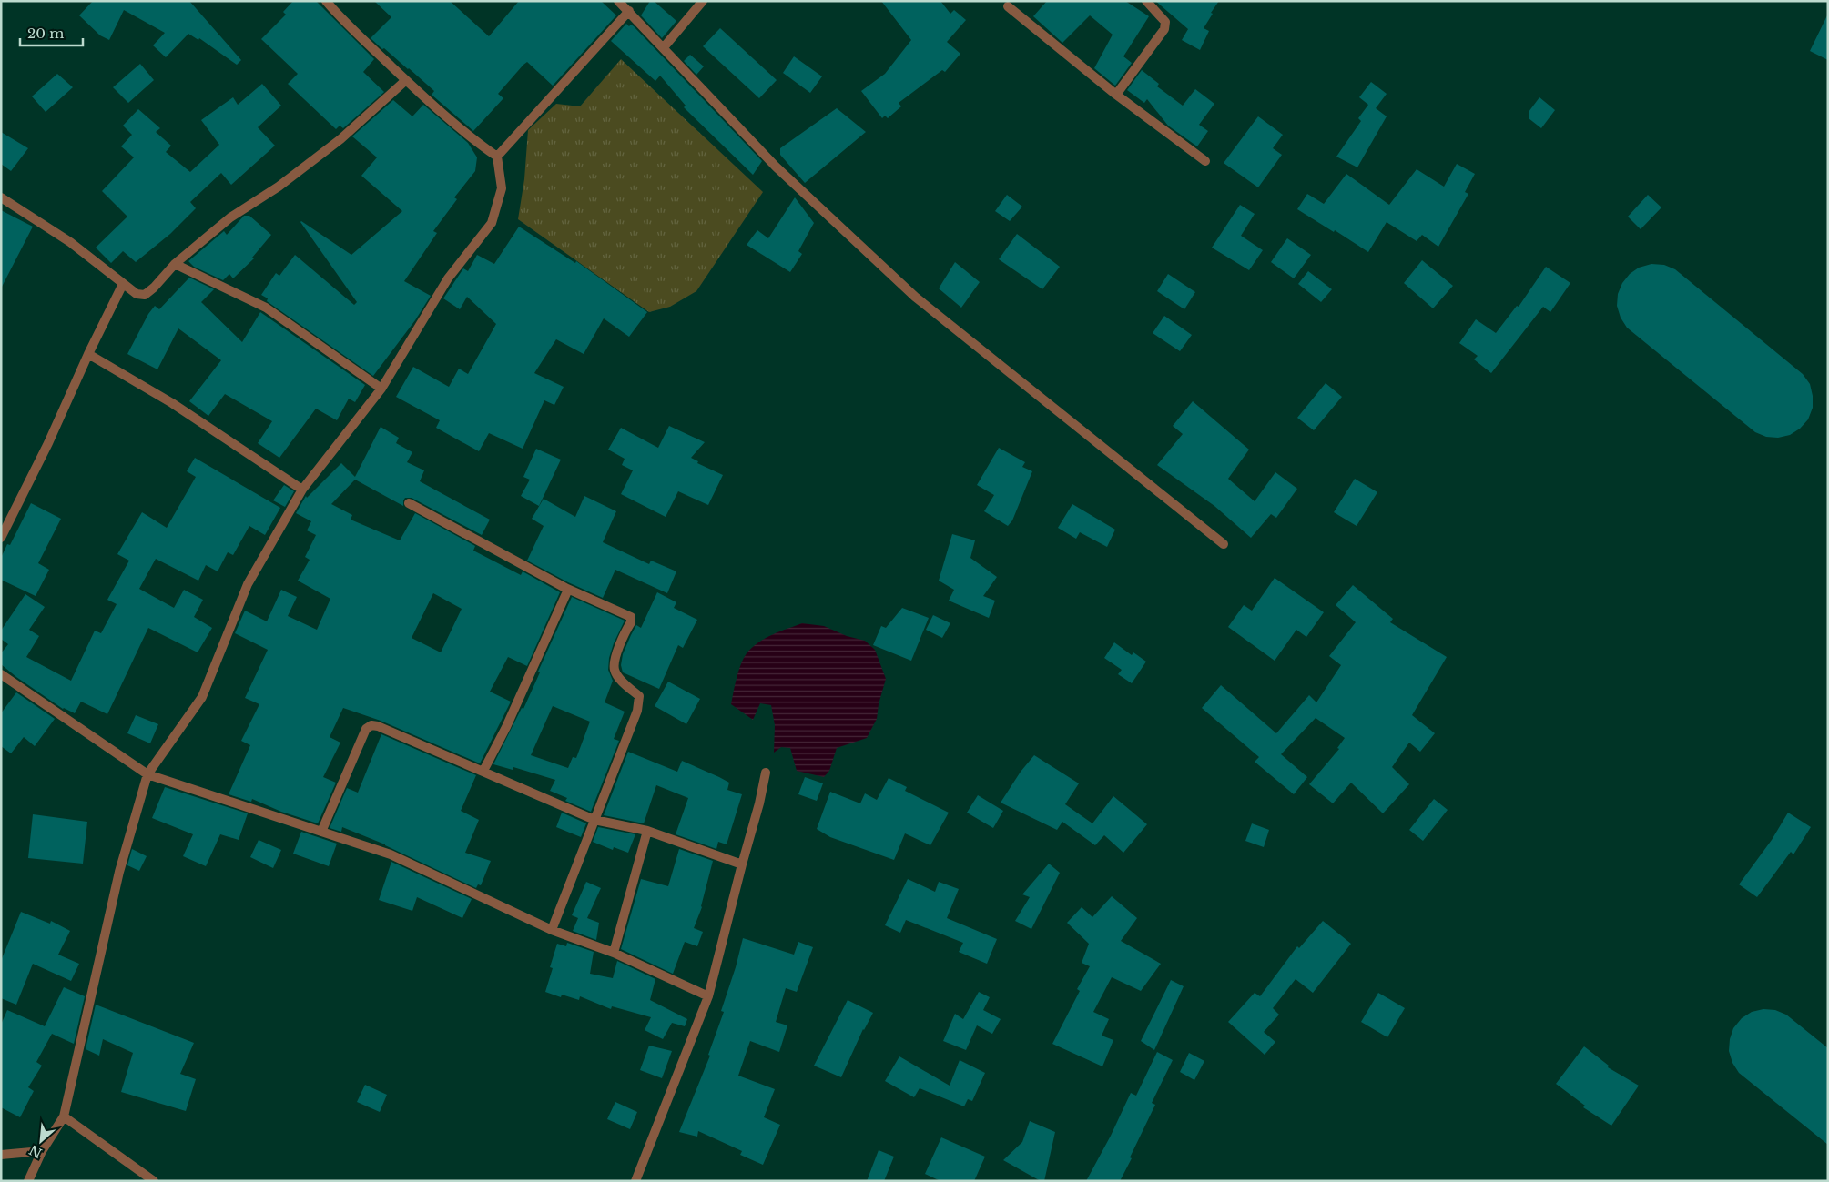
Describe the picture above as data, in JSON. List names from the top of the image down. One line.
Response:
{"scale_bar":"20 m","north":"bottom left"}
